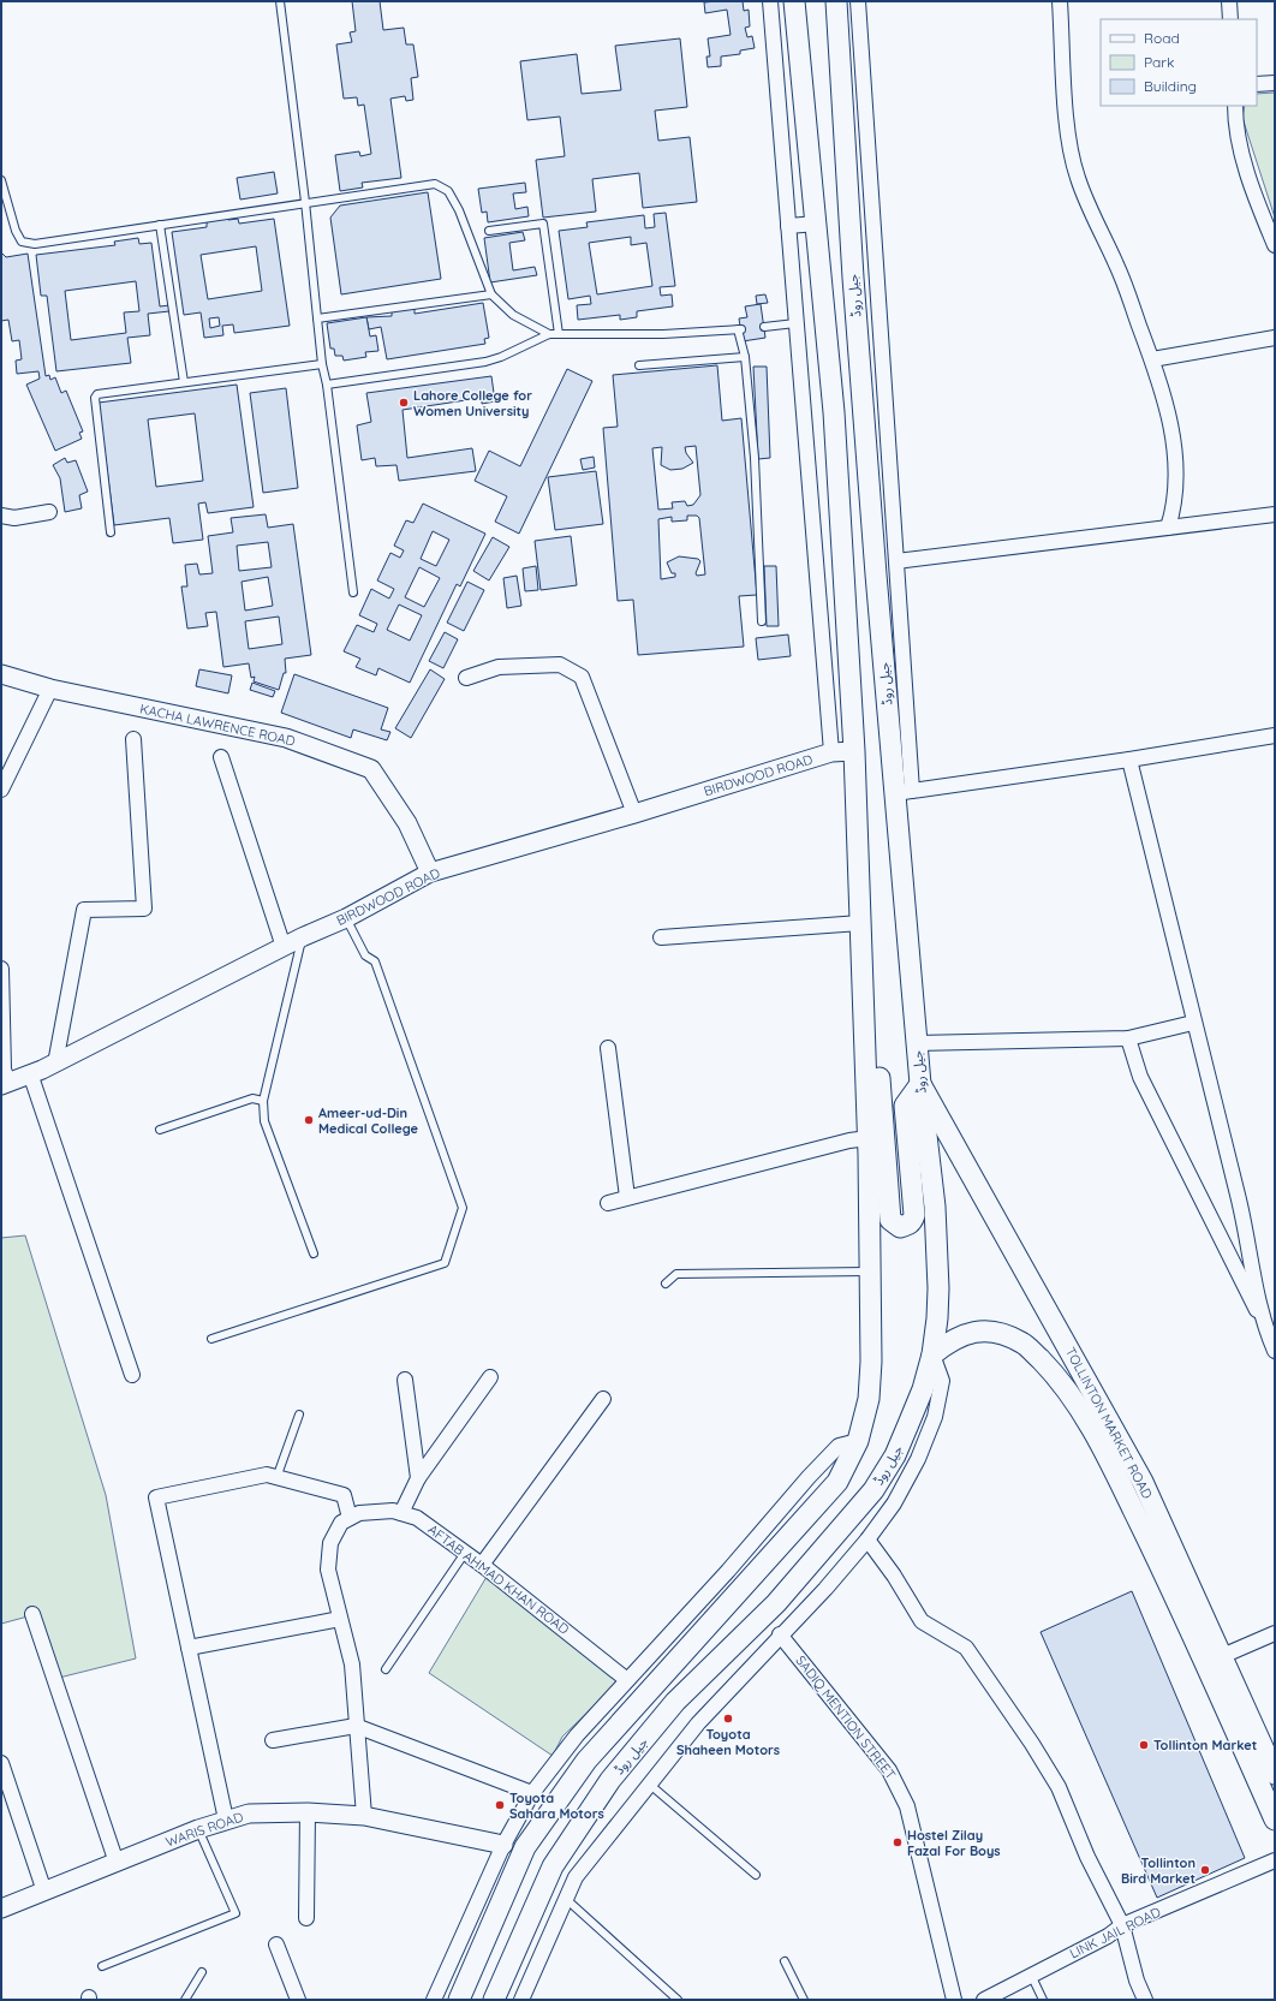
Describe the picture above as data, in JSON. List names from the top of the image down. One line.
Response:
{"streets":{"main road":["جیل روڈ","TOLLINTON MARKET ROAD"],"street":["KACHA LAWRENCE ROAD","BIRDWOOD ROAD","AFTAB AHMAD KHAN ROAD","SADIQ MENTION STREET","WARIS ROAD","LINK JAIL ROAD"]},"crossings":[["جیل روڈ","TOLLINTON MARKET ROAD"],["KACHA LAWRENCE ROAD","BIRDWOOD ROAD"]],"places":["Lahore College for Women University","Ameer-ud-Din Medical College","Toyota Shaheen Motors","Tollinton Market","Toyota Sahara Motors","Hostel Zilay Fazal For Boys","Tollinton Bird Market"],"legend":["Road","Park","Building"]}
